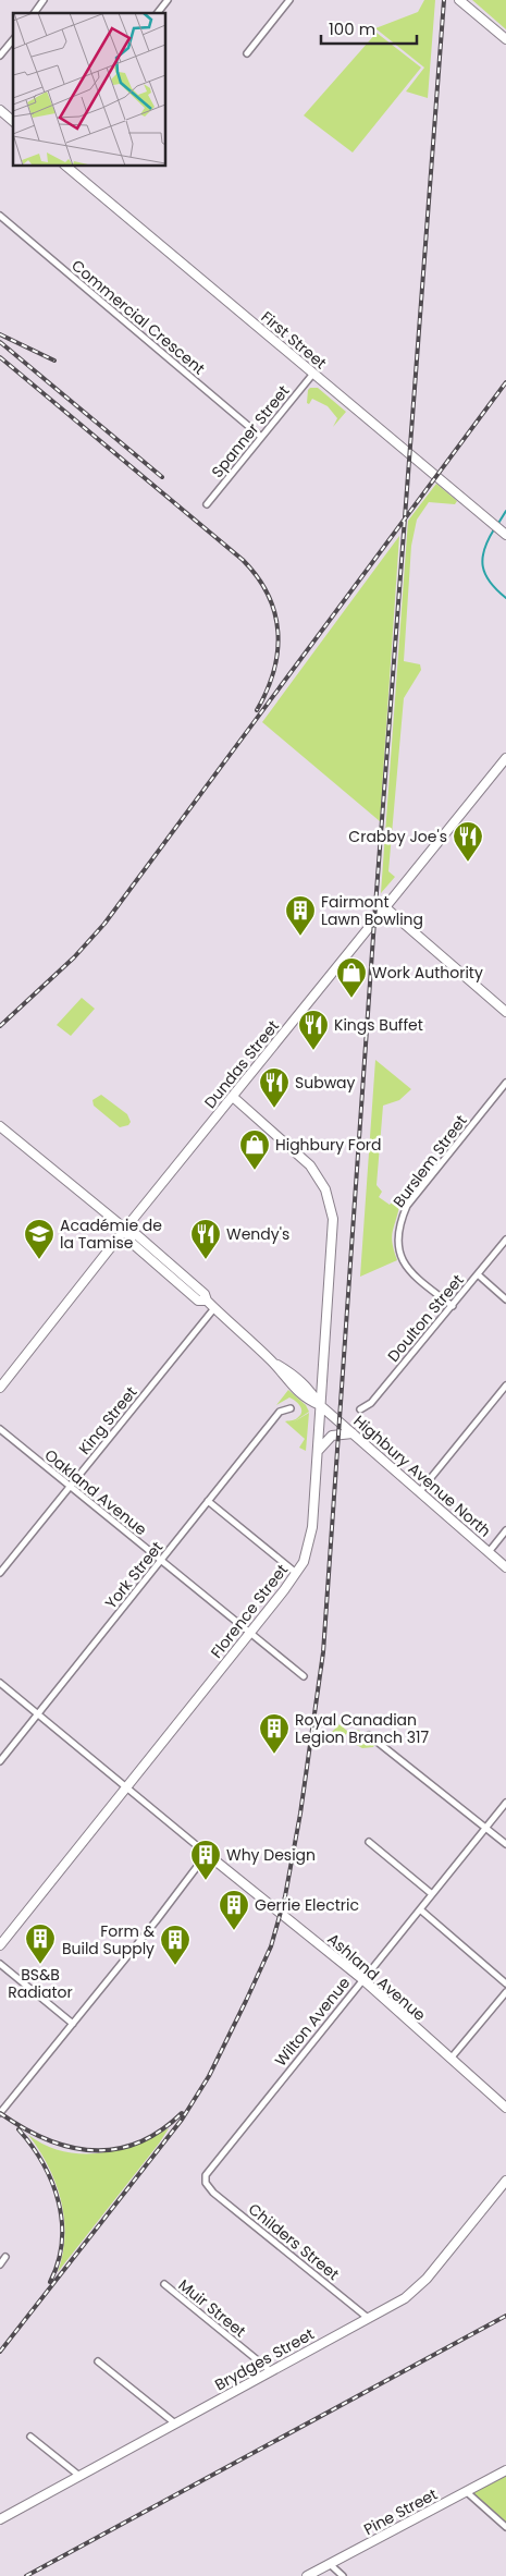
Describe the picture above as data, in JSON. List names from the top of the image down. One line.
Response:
{"streets":{"main road":["First Street","Dundas Street","Highbury Avenue North","Florence Street","Ashland Avenue","Brydges Street","Pine Street"],"street":["Commercial Crescent","Spanner Street","Burslem Street","Doulton Street","King Street","Oakland Avenue","York Street","Wilton Avenue","Childers Street","Muir Street"]},"crossings":[["Commercial Crescent","Spanner Street"],["First Street","Spanner Street"],["Dundas Street","Highbury Avenue North"],["Dundas Street","Florence Street"],["Burslem Street","Doulton Street"],["King Street","Highbury Avenue North"],["King Street","Oakland Avenue"],["Highbury Avenue North","Florence Street"],["Oakland Avenue","York Street"],["Oakland Avenue","Florence Street"],["York Street","Ashland Avenue"],["Florence Street","Ashland Avenue"],["Ashland Avenue","Wilton Avenue"],["Wilton Avenue","Childers Street"],["Childers Street","Brydges Street"],["Muir Street","Brydges Street"]],"places":{"restaurant":["Crabby Joe's","Kings Buffet","Subway","Wendy's"],"building":["Fairmont Lawn Bowling","Royal Canadian Legion Branch 317","Why Design","Gerrie Electric","BS&B Radiator","Form & Build Supply"],"shop":["Work Authority","Highbury Ford"],"school or university":["Académie de la Tamise"]},"scale_bar":"100 m"}
